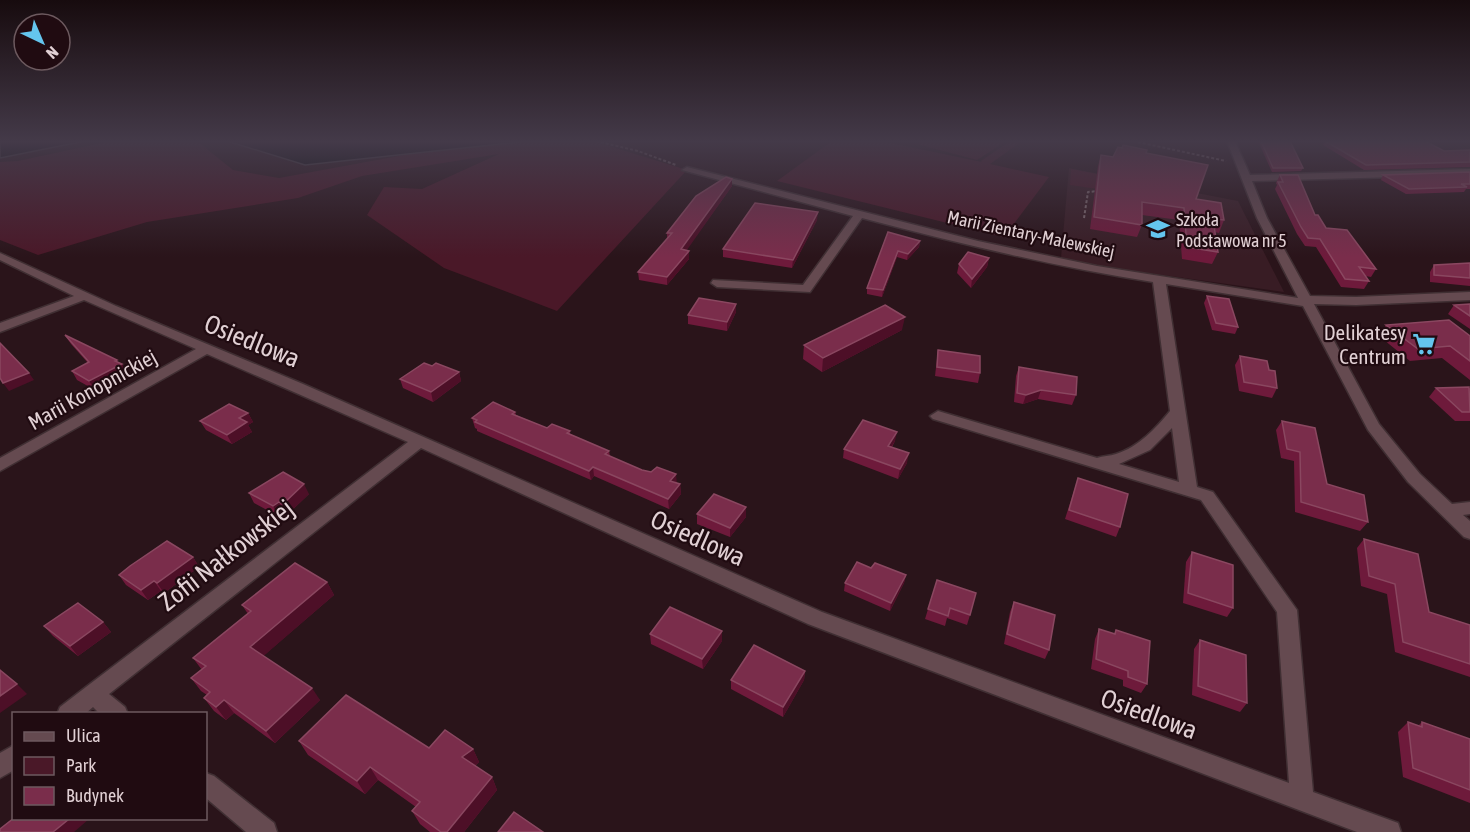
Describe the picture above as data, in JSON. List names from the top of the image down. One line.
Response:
{"streets":{"street":["Marii Zientary-Malewskiej","Osiedlowa","Marii Konopnickiej","Zofii Nałkowskiej"]},"crossings":[["Osiedlowa","Marii Konopnickiej"],["Osiedlowa","Zofii Nałkowskiej"]],"places":{"school or university":["Szkoła Podstawowa nr 5"],"supermarket":["Delikatesy Centrum"]},"legend":["Ulica","Park","Budynek"],"north":"bottom right"}
